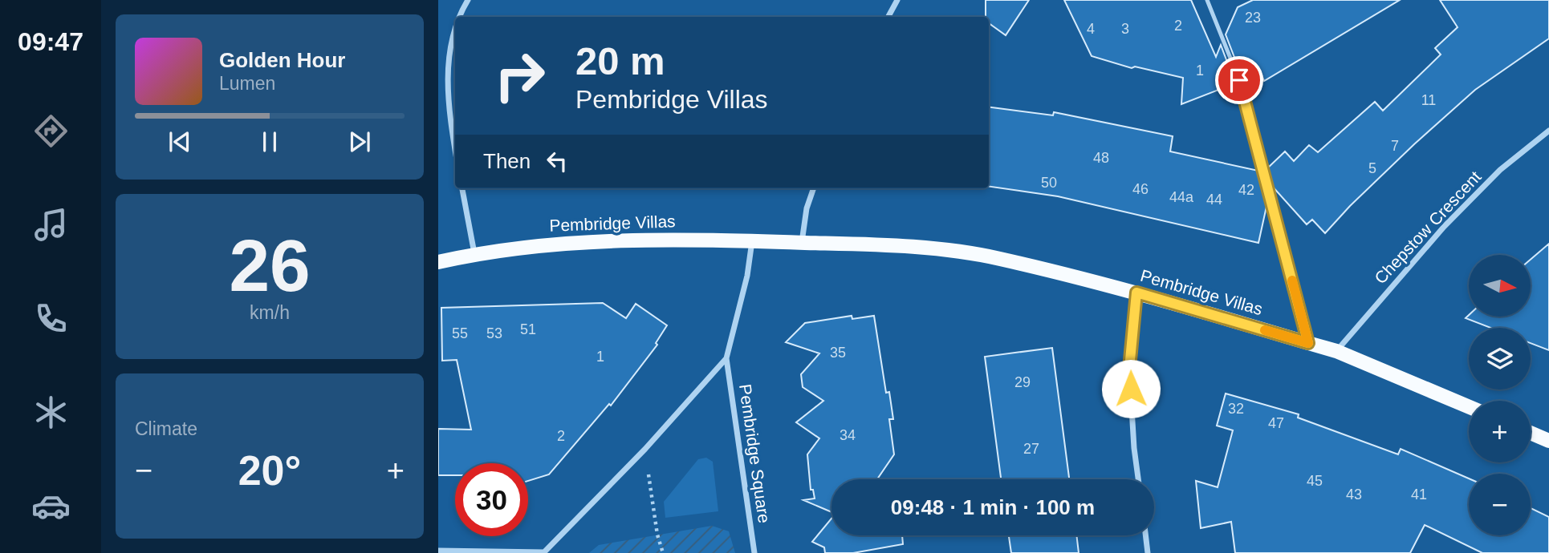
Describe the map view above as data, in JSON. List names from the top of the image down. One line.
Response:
{"streets":{"main road":["Pembridge Villas"],"street":["Chepstow Crescent","Pembridge Square"]},"crossings":[["Pembridge Villas","Chepstow Crescent"],["Pembridge Villas","Pembridge Square"]],"house_numbers":["23","2","4","3","1","11","7","48","5","50","46","42","44a","44","51","55","53","35","1","29","32","47","34","2","27","45","43","41"],"north":"right","page":{"tabs":"09:47","turn":["20 m","Pembridge Villas"],"song":["Golden Hour","Lumen"],"then":"Then","tile":[["26","km/h"],"Climate"],"map_buttons":["+","−"],"heat":["−","20°","+"],"limit":"30","trip":"09:48 · 1 min · 100 m"}}
